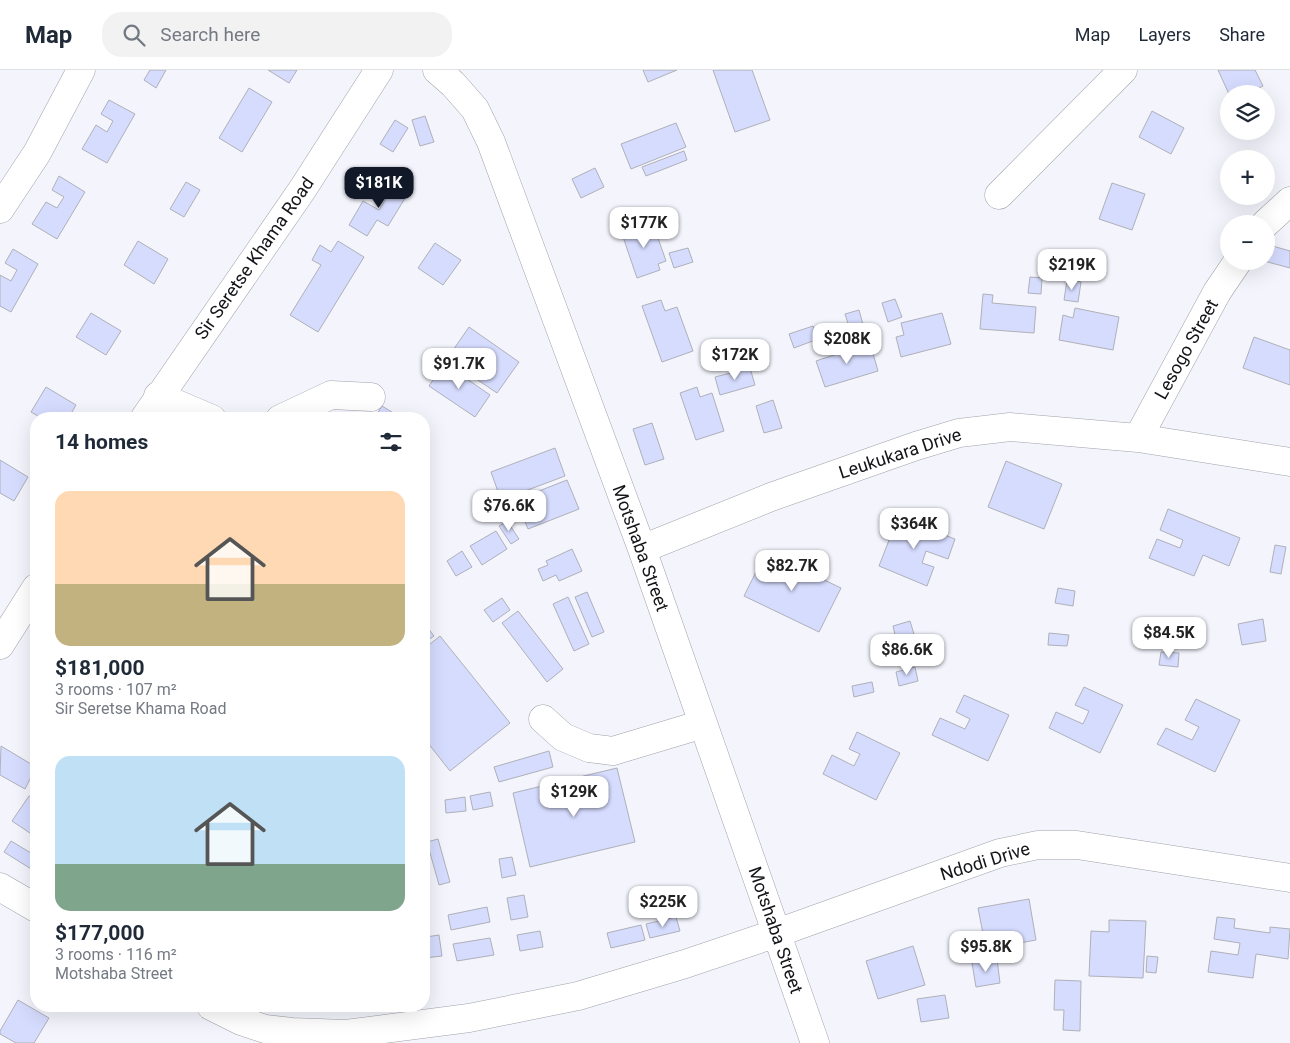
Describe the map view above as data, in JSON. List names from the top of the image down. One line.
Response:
{"streets":{"street":["Sir Seretse Khama Road","Lesogo Street","Leukukara Drive","Motshaba Street","Ndodi Drive"]},"crossings":[["Lesogo Street","Leukukara Drive"],["Leukukara Drive","Motshaba Street"],["Motshaba Street","Ndodi Drive"]],"page":{"header":"Map","search":"Search here","nav":["Map","Layers","Share"],"map_buttons":["+","−"],"price":["$181K","$177K","$219K","$208K","$172K","$91.7K","$76.6K","$364K","$82.7K","$84.5K","$86.6K","$129K","$225K","$95.8K"],"heading":"14 homes","list":[{"name":"$181,000","note":"3 rooms · 107 m² · Sir Seretse Khama Road"},{"name":"$177,000","note":"3 rooms · 116 m² · Motshaba Street"}]}}
